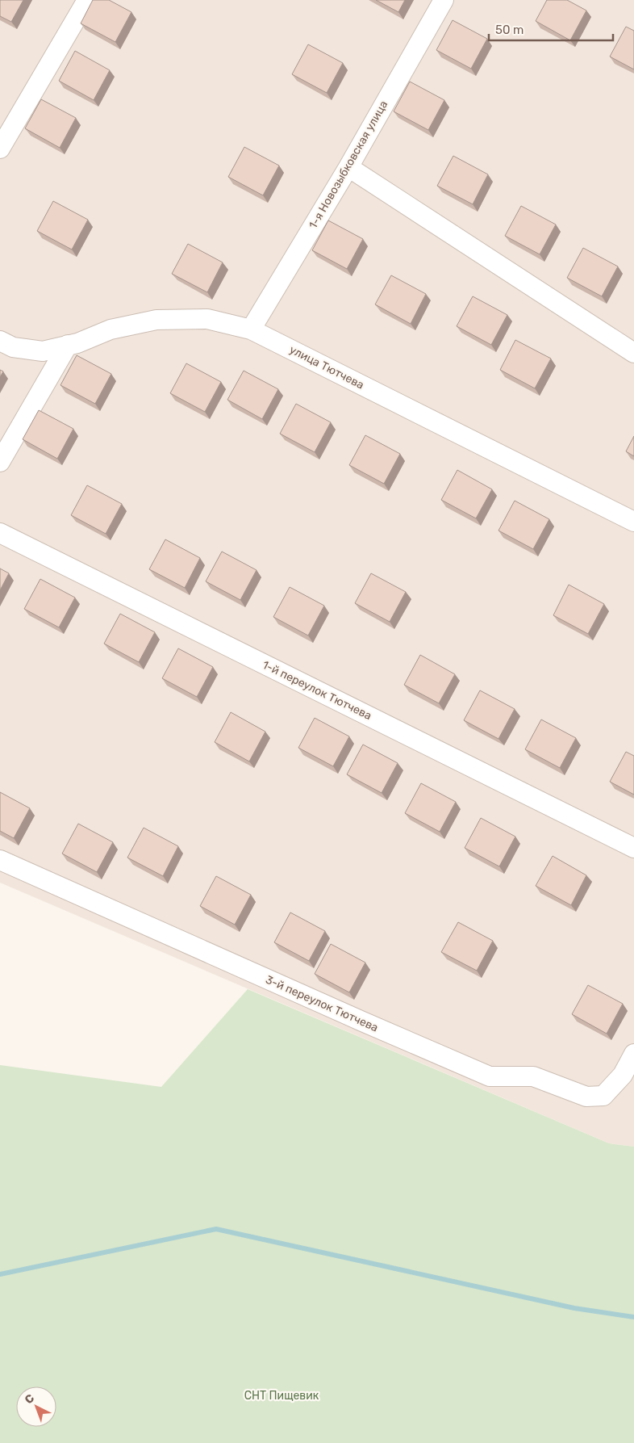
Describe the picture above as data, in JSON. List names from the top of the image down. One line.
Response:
{"streets":{"street":["1-я Новозыбковская улица","улица Тютчева","1-й переулок Тютчева","3-й переулок Тютчева"]},"crossings":[["1-я Новозыбковская улица","улица Тютчева"]],"parks":["СНТ Пищевик"],"scale_bar":"50 m","north":"top left"}
